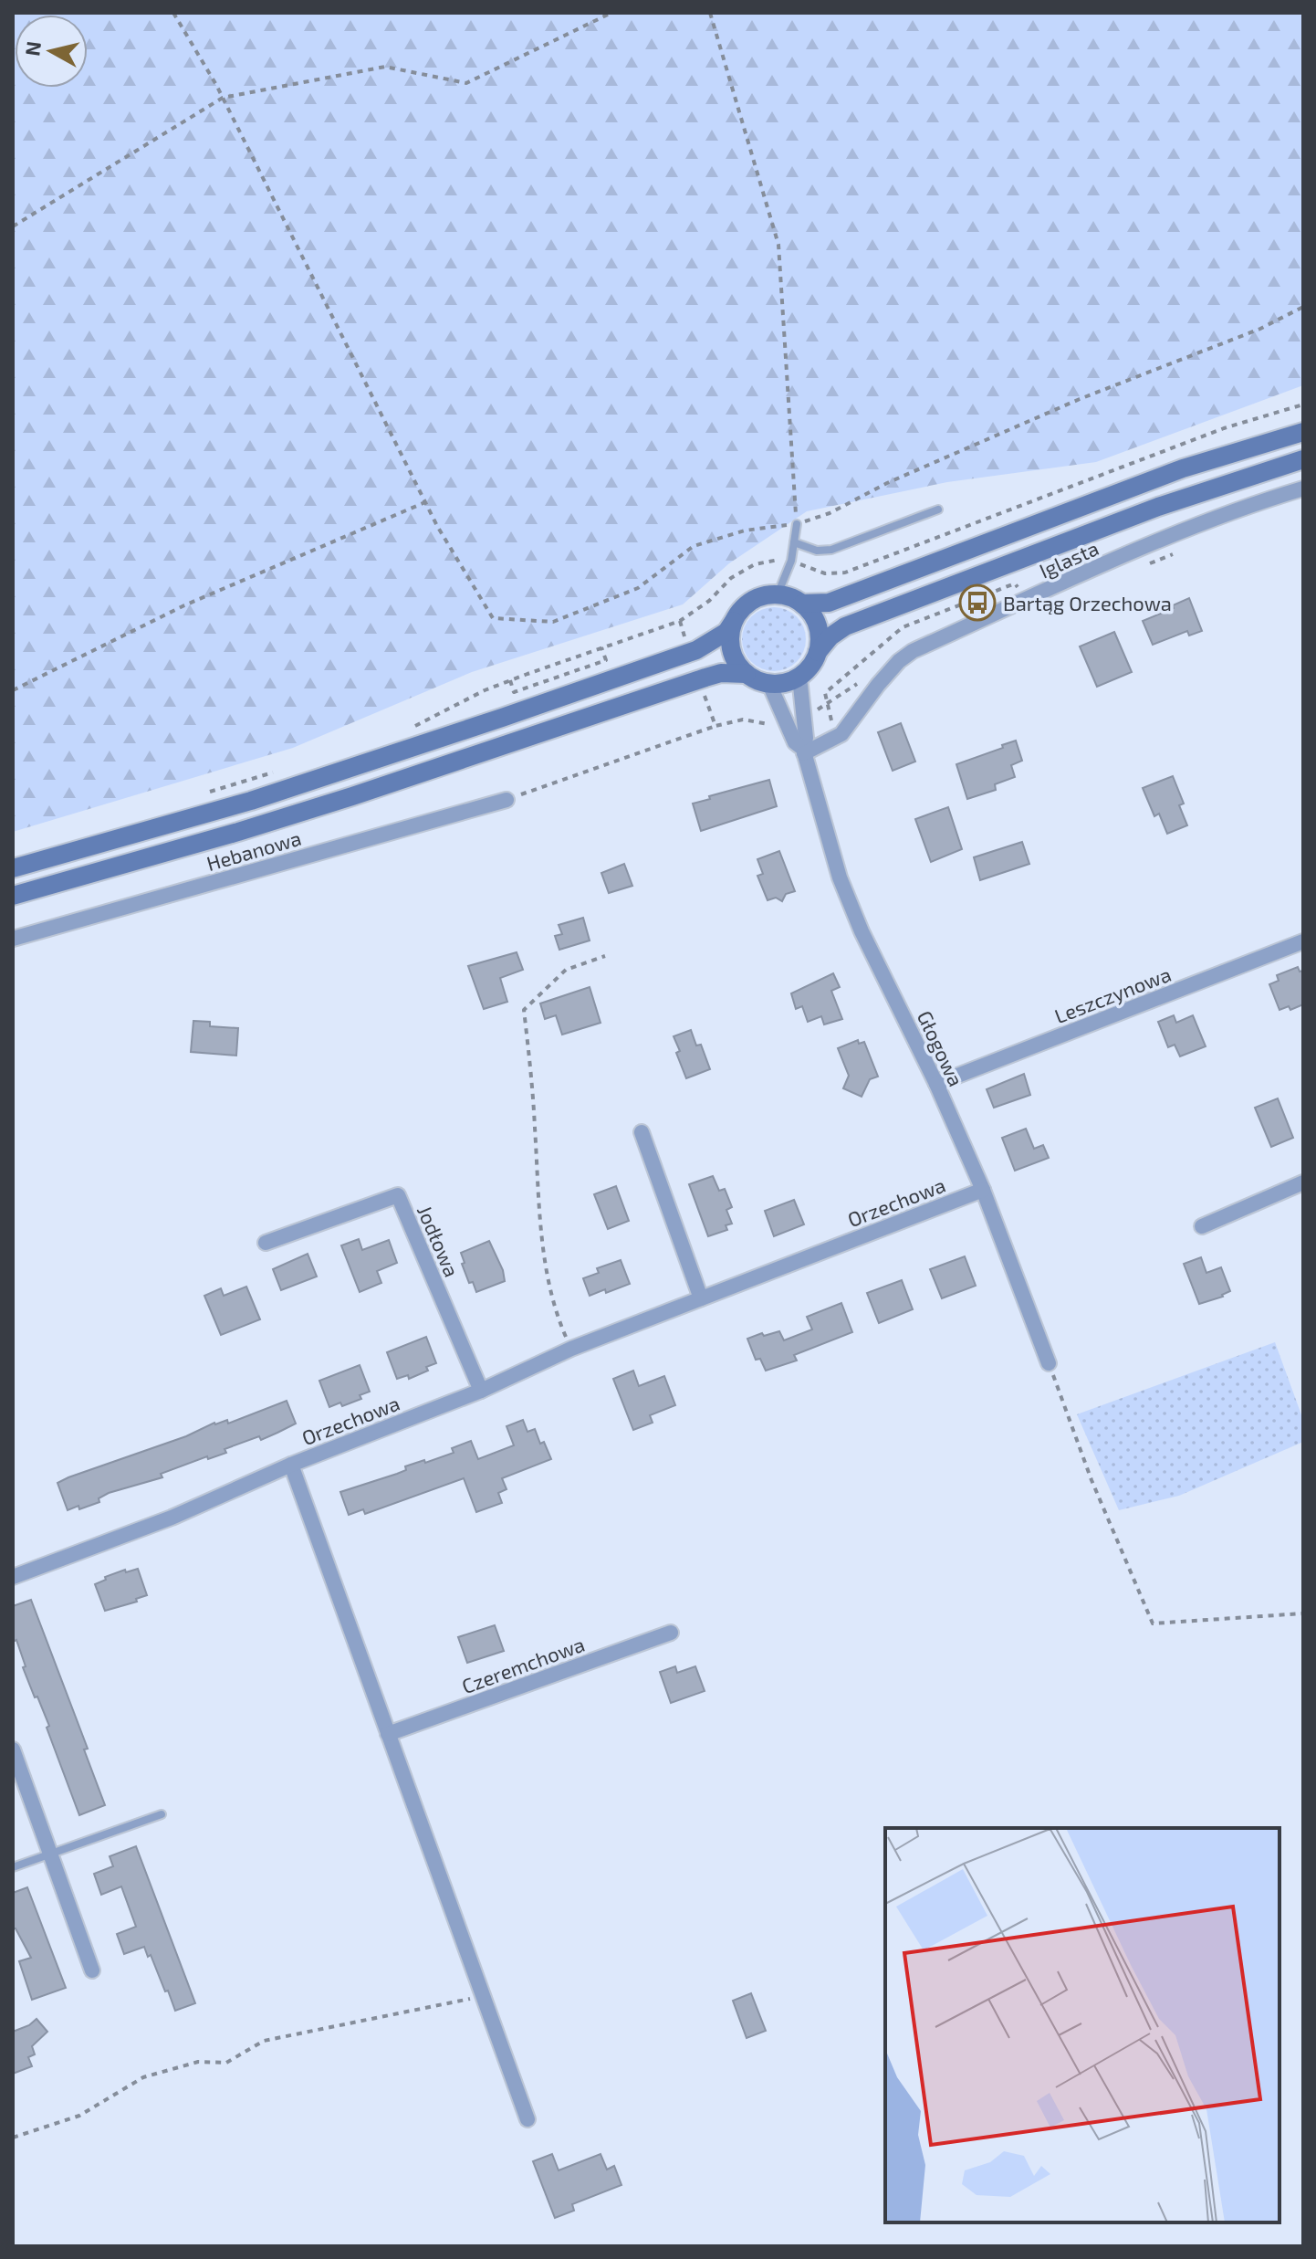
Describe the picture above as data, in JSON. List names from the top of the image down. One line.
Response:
{"streets":{"street":["Iglasta","Hebanowa","Leszczynowa","Głogowa","Orzechowa","Jodłowa","Czeremchowa"]},"crossings":[["Iglasta","Głogowa"],["Leszczynowa","Głogowa"],["Głogowa","Orzechowa"],["Orzechowa","Jodłowa"]],"places":{"bus stop":["Bartąg Orzechowa"]},"north":"left"}
